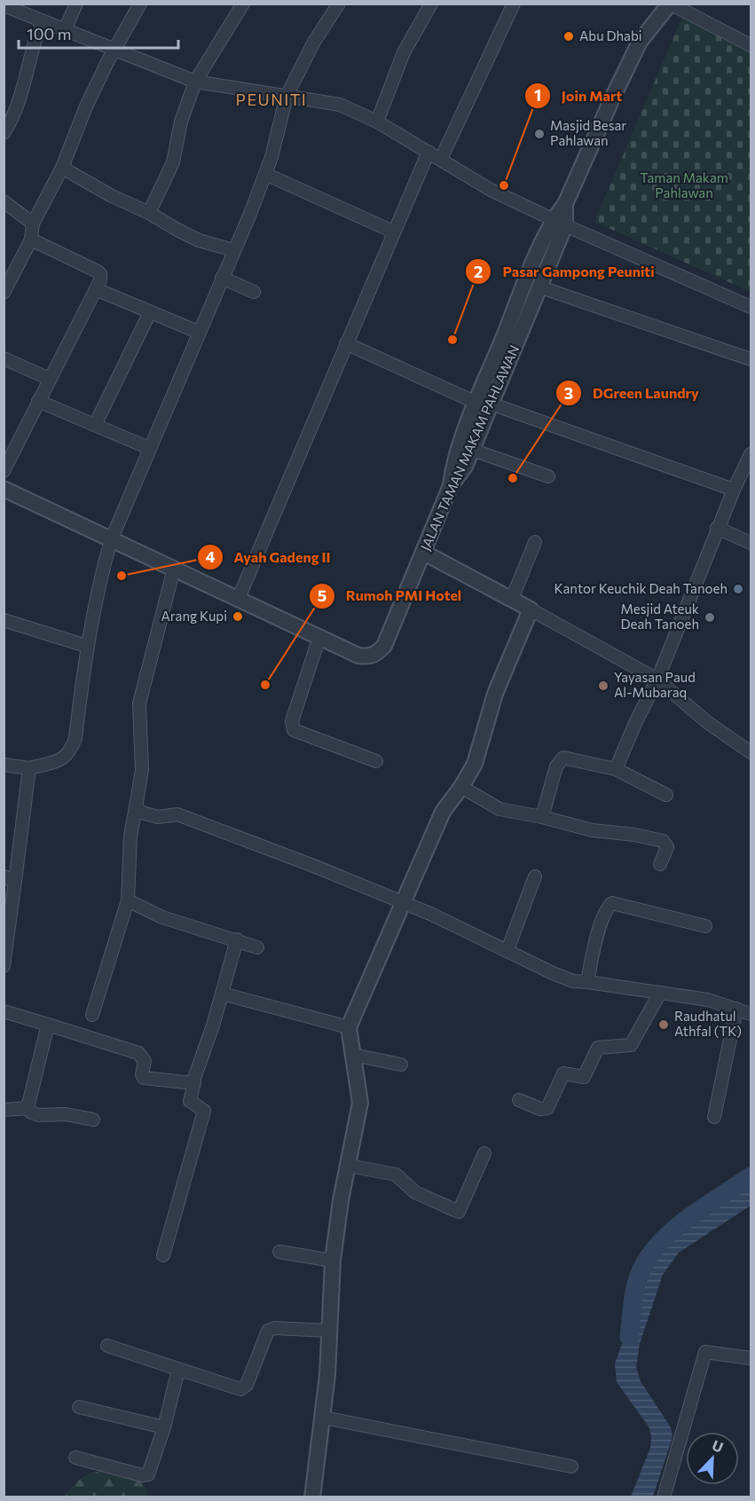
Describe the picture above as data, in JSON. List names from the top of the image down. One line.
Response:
{"streets":{"street":["JALAN TAMAN MAKAM PAHLAWAN"]},"districts":["PEUNITI"],"parks":["Taman Makam Pahlawan"],"places":["Abu Dhabi","Masjid Besar Pahlawan","Join Mart","Pasar Gampong Peuniti","DGreen Laundry","Ayah Gadeng II","Kantor Keuchik Deah Tanoeh","Arang Kupi","Mesjid Ateuk Deah Tanoeh","Rumoh PMI Hotel","Yayasan Paud Al-Mubaraq","Raudhatul Athfal (TK)"],"scale_bar":"100 m","north":"top right"}
